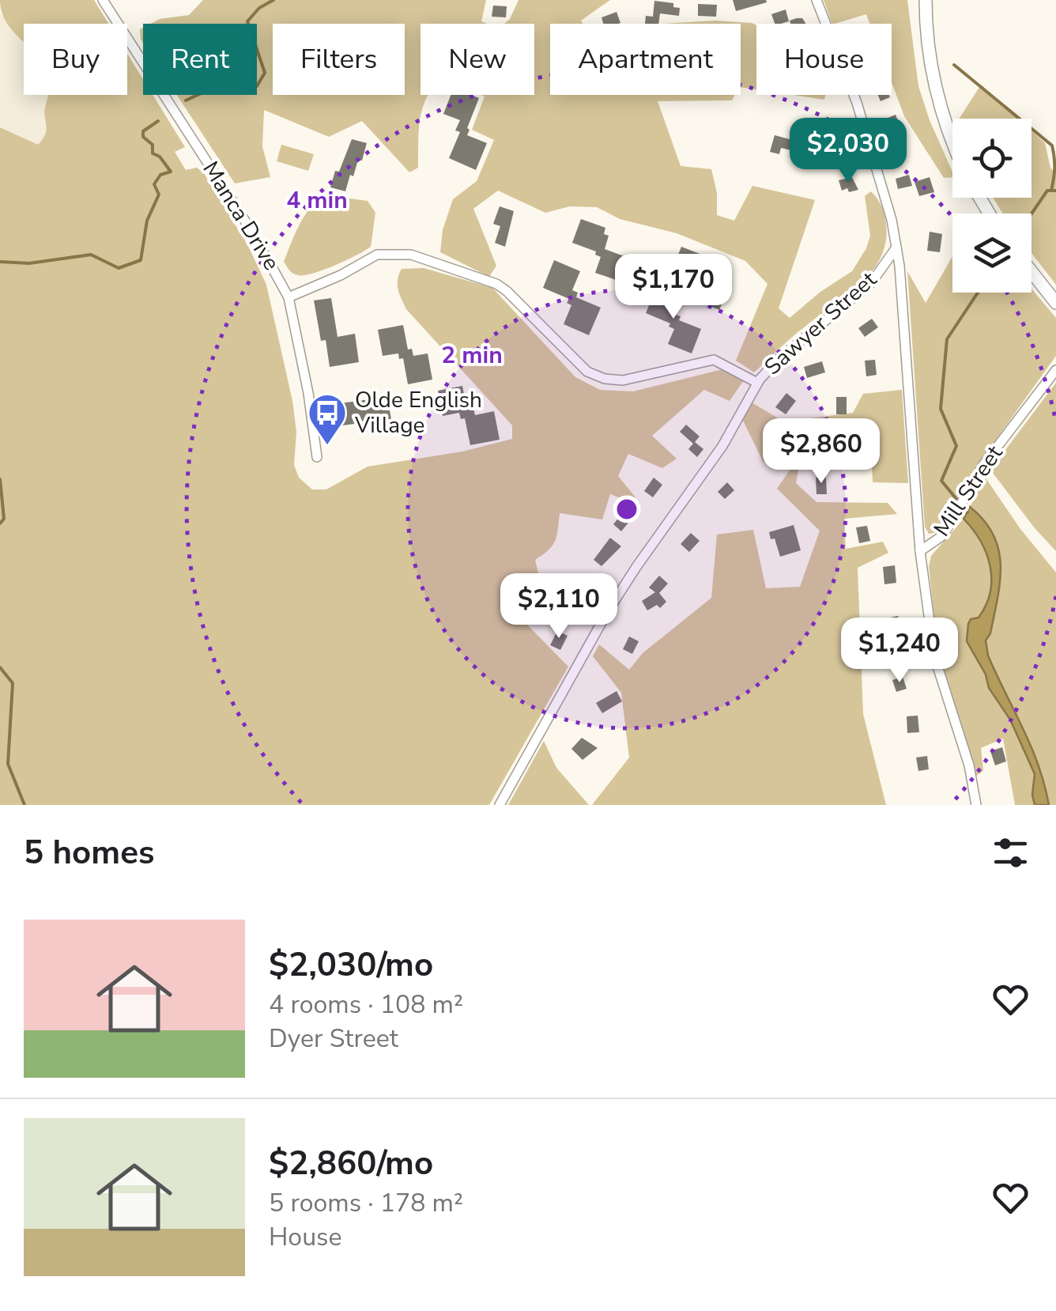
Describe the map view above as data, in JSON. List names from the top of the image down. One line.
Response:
{"streets":{"street":["Manca Drive","Sawyer Street","Mill Street"]},"places":{"bus stop":["Olde English Village"]},"page":{"chip":["Buy","Rent","Filters","New","Apartment","House"],"price":["$2,030","$1,170","$2,860","$2,110","$1,240"],"heading":"5 homes","list":[{"name":"$2,030/mo","note":"4 rooms · 108 m² · Dyer Street"},{"name":"$2,860/mo","note":"5 rooms · 178 m² · House"}]},"rings":["4 min","2 min"]}
